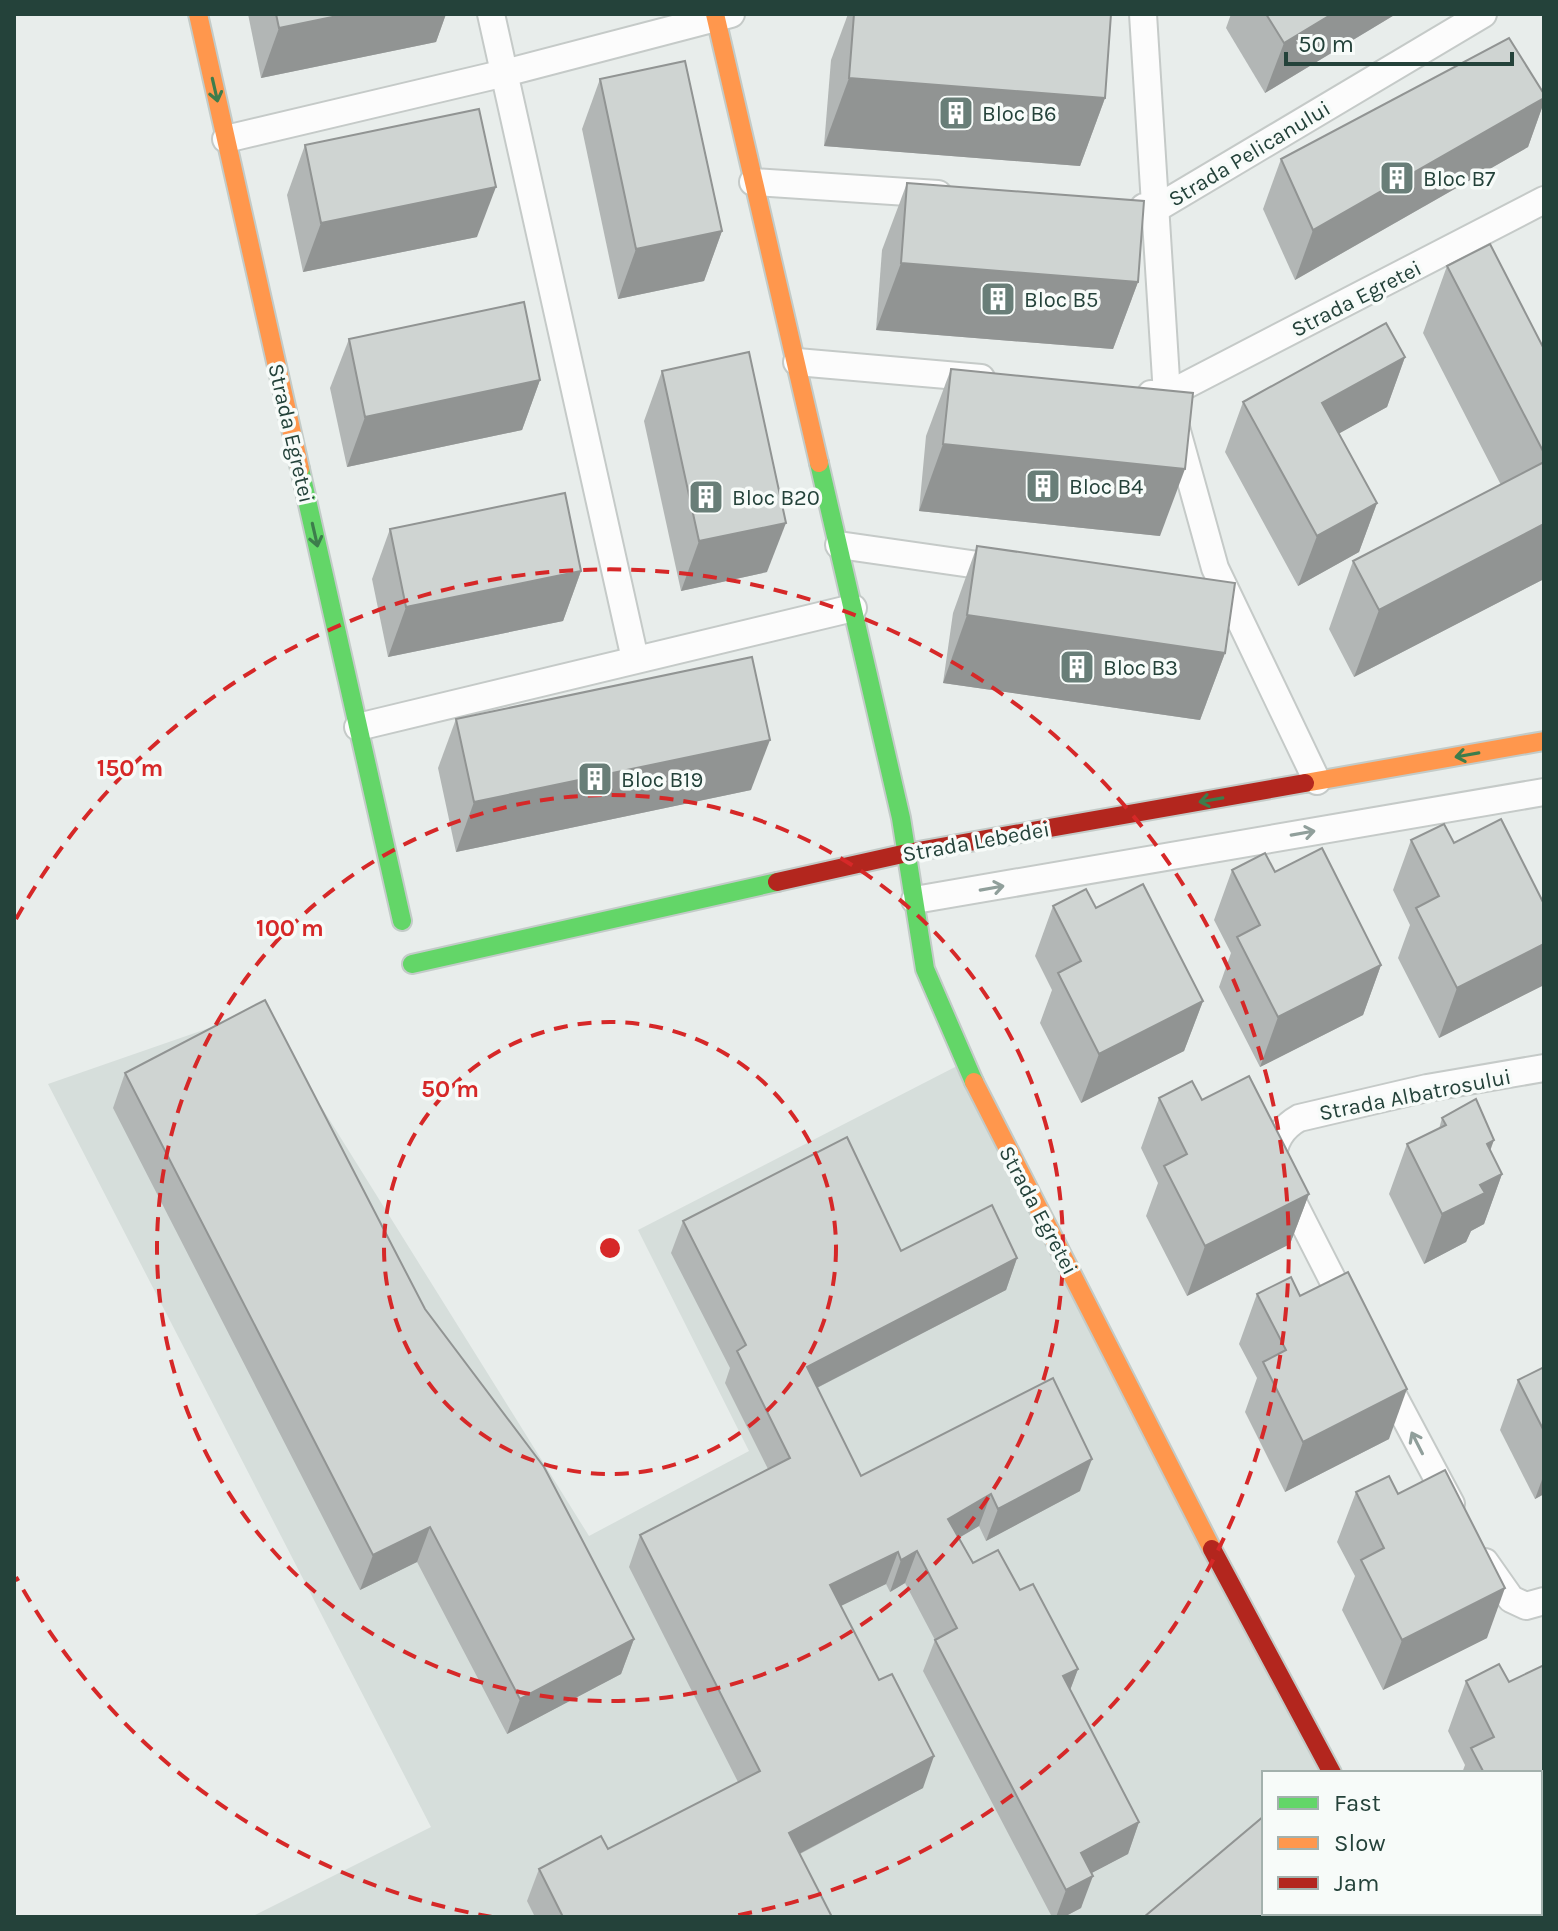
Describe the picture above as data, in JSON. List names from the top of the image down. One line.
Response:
{"streets":{"street":["Strada Pelicanului","Strada Egretei","Strada Lebedei","Strada Albatrosului"]},"crossings":[["Strada Egretei","Strada Lebedei"]],"places":{"building":["Bloc B6","Bloc B7","Bloc B5","Bloc B4","Bloc B20","Bloc B3","Bloc B19"]},"legend":["Fast","Slow","Jam"],"scale_bar":"50 m","rings":["150 m","100 m","50 m"]}
